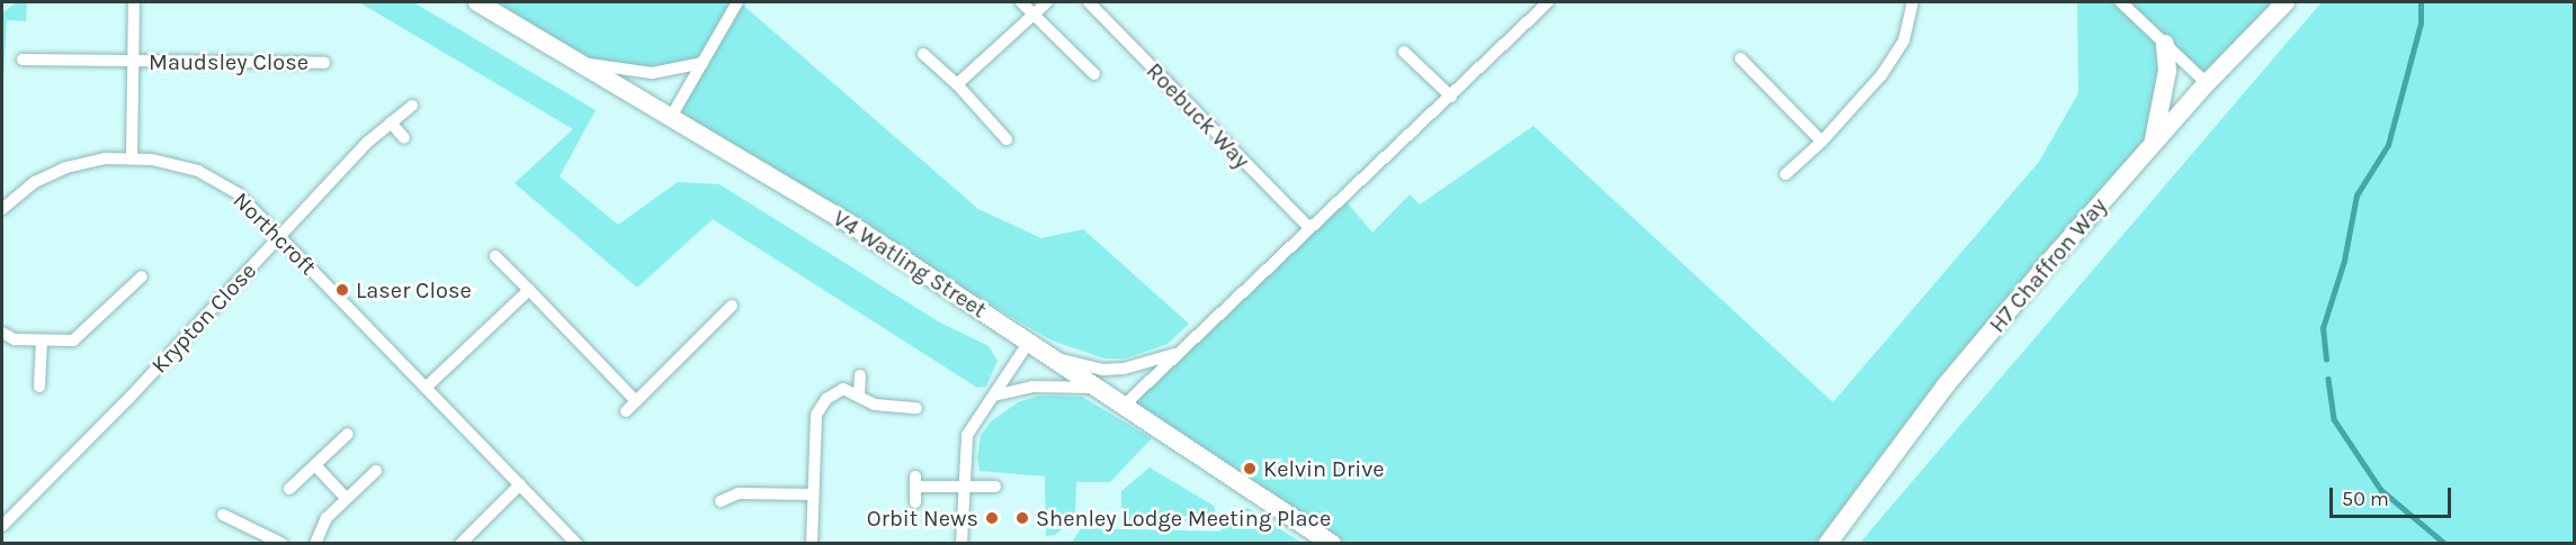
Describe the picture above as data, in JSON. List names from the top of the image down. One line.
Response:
{"streets":{"street":["Maudsley Close","Roebuck Way","Northcroft","V4 Watling Street","H7 Chaffron Way","Krypton Close"]},"crossings":[["Maudsley Close","Northcroft"],["Northcroft","Krypton Close"]],"places":["Laser Close","Kelvin Drive","Orbit News","Shenley Lodge Meeting Place"],"scale_bar":"50 m"}
